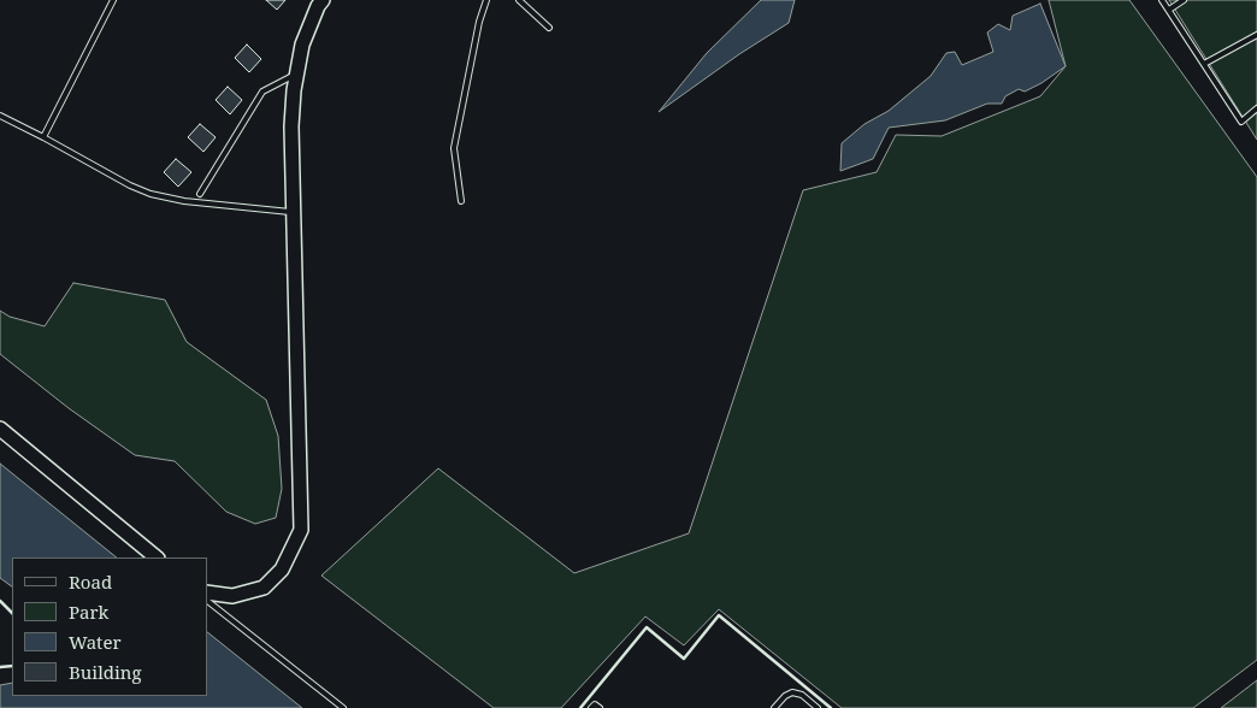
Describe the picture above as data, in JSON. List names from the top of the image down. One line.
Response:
{"legend":["Road","Park","Water","Building"]}
